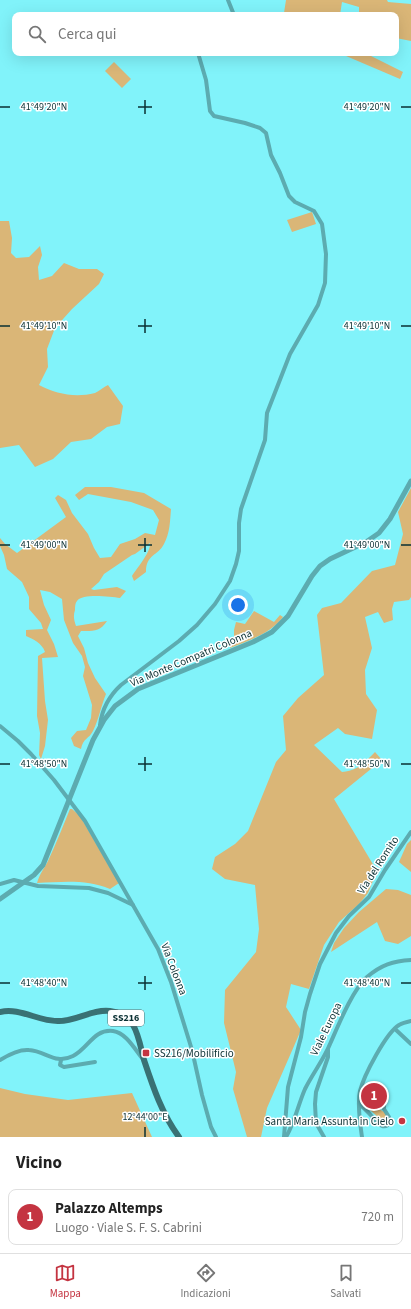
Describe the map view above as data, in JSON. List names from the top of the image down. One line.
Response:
{"streets":{"main road":["SS216"],"street":["Via Monte Compatri Colonna","Via del Romito","Via Colonna","Viale Europa"]},"crossings":[["Via Monte Compatri Colonna","Via Colonna"],["Via del Romito","Viale Europa"]],"places":{"transit":["SS216/Mobilificio"],"other":["Santa Maria Assunta in Cielo"]},"page":{"search":"Cerca qui","pins":"1","heading":"Vicino","list":[{"mark":"1","name":"Palazzo Altemps","note":"Luogo · Viale S. F. S. Cabrini","value":"720 m"}],"nav":["Mappa","Indicazioni","Salvati"]},"coordinates":["41°49'20\"N","41°49'10\"N","41°49'00\"N","41°48'50\"N","41°48'40\"N","12°44'00\"E"]}
